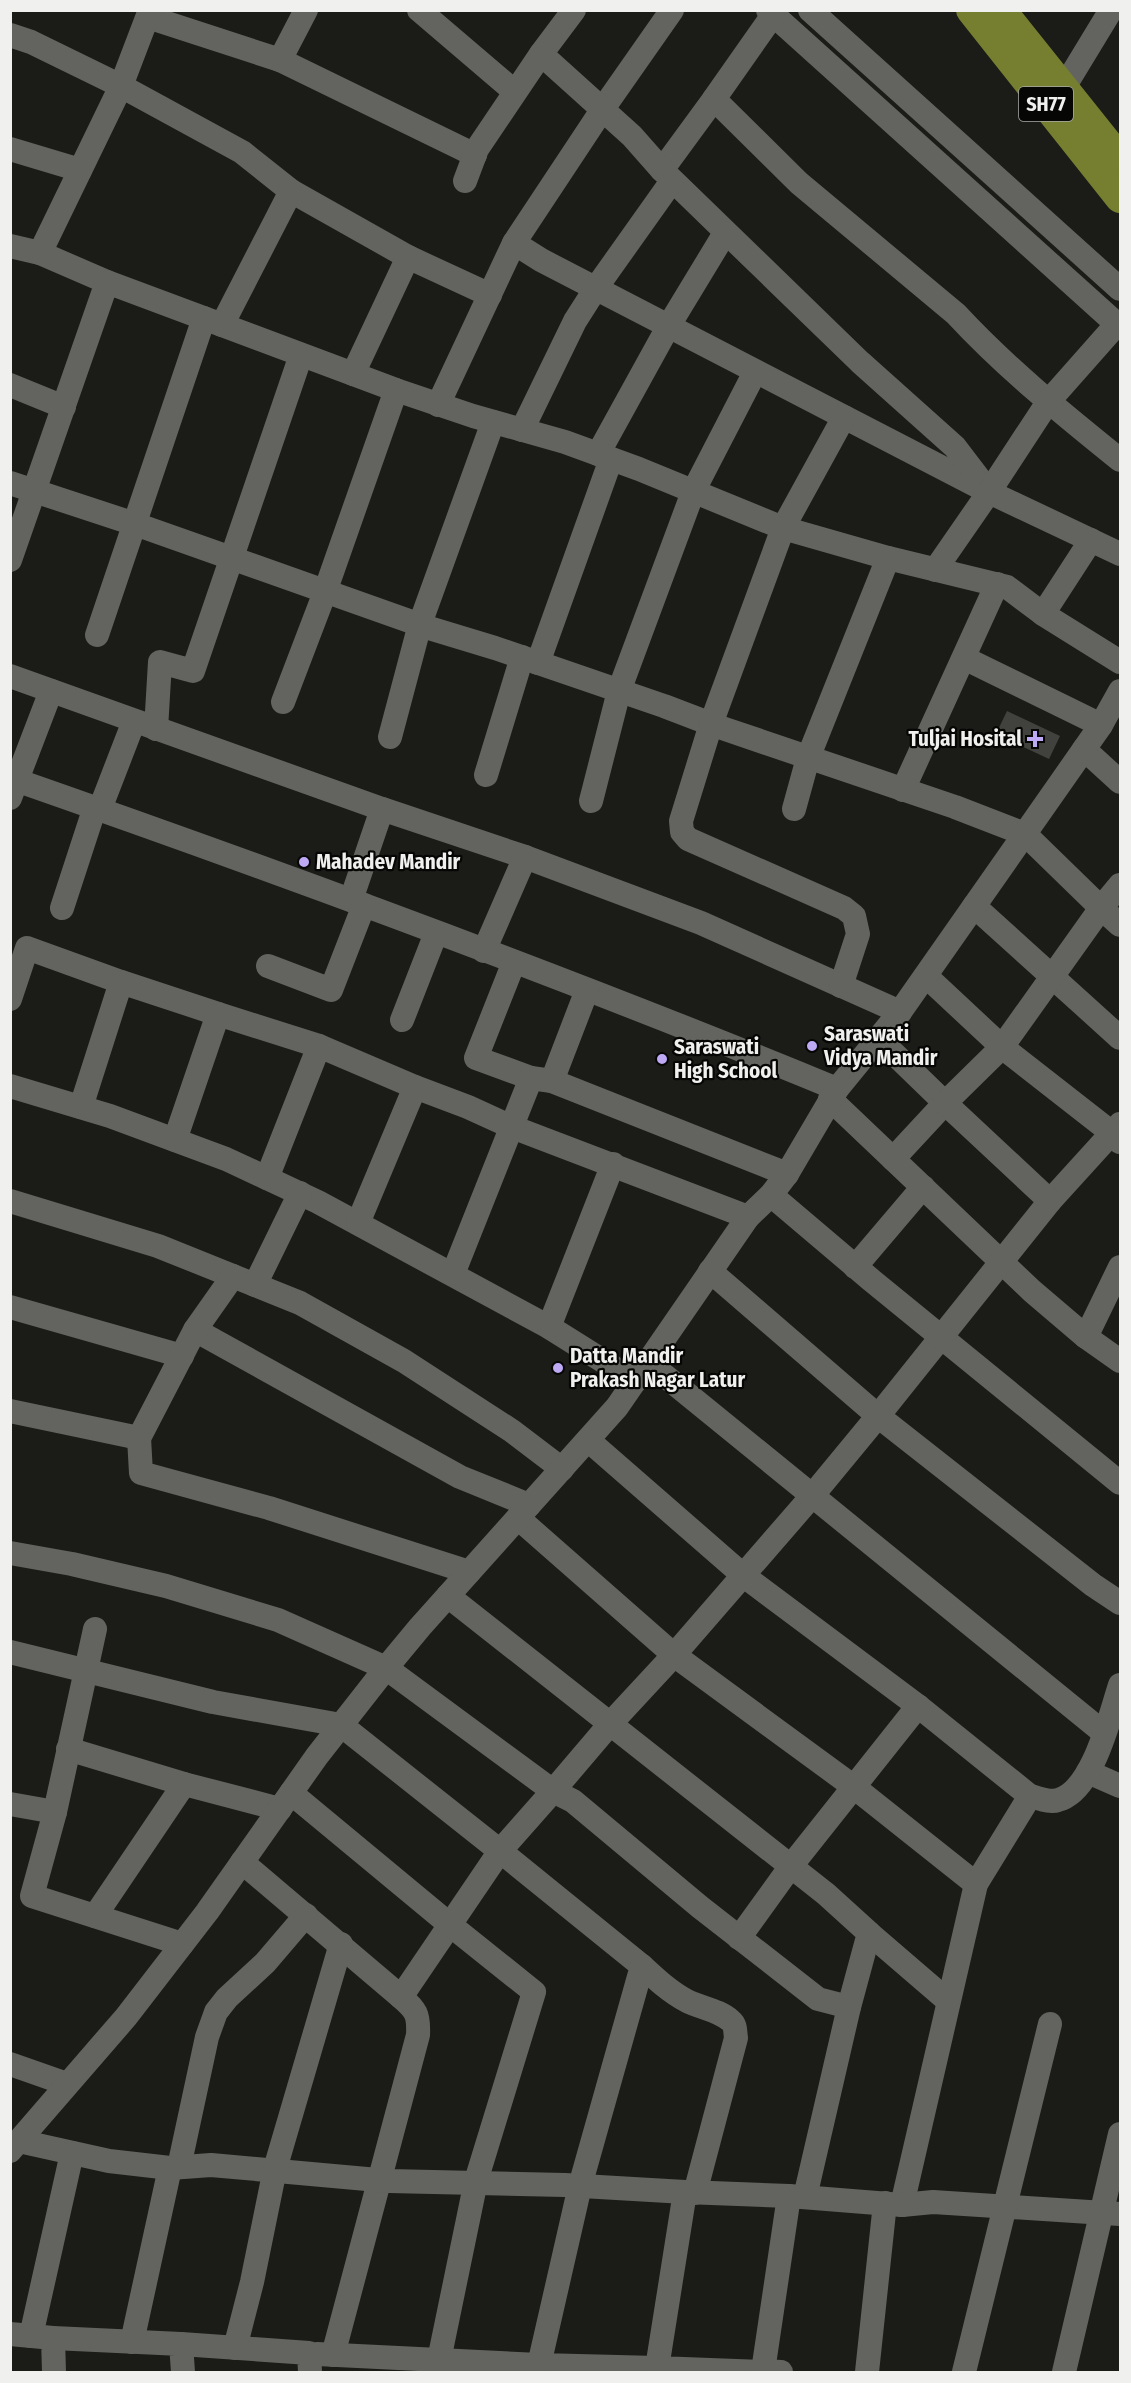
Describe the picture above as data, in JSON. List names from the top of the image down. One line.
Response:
{"streets":{"main road":["SH77"]},"places":{"health":["Tuljai Hosital"],"other":["Mahadev Mandir","Saraswati Vidya Mandir","Saraswati High School","Datta Mandir Prakash Nagar Latur"]}}
